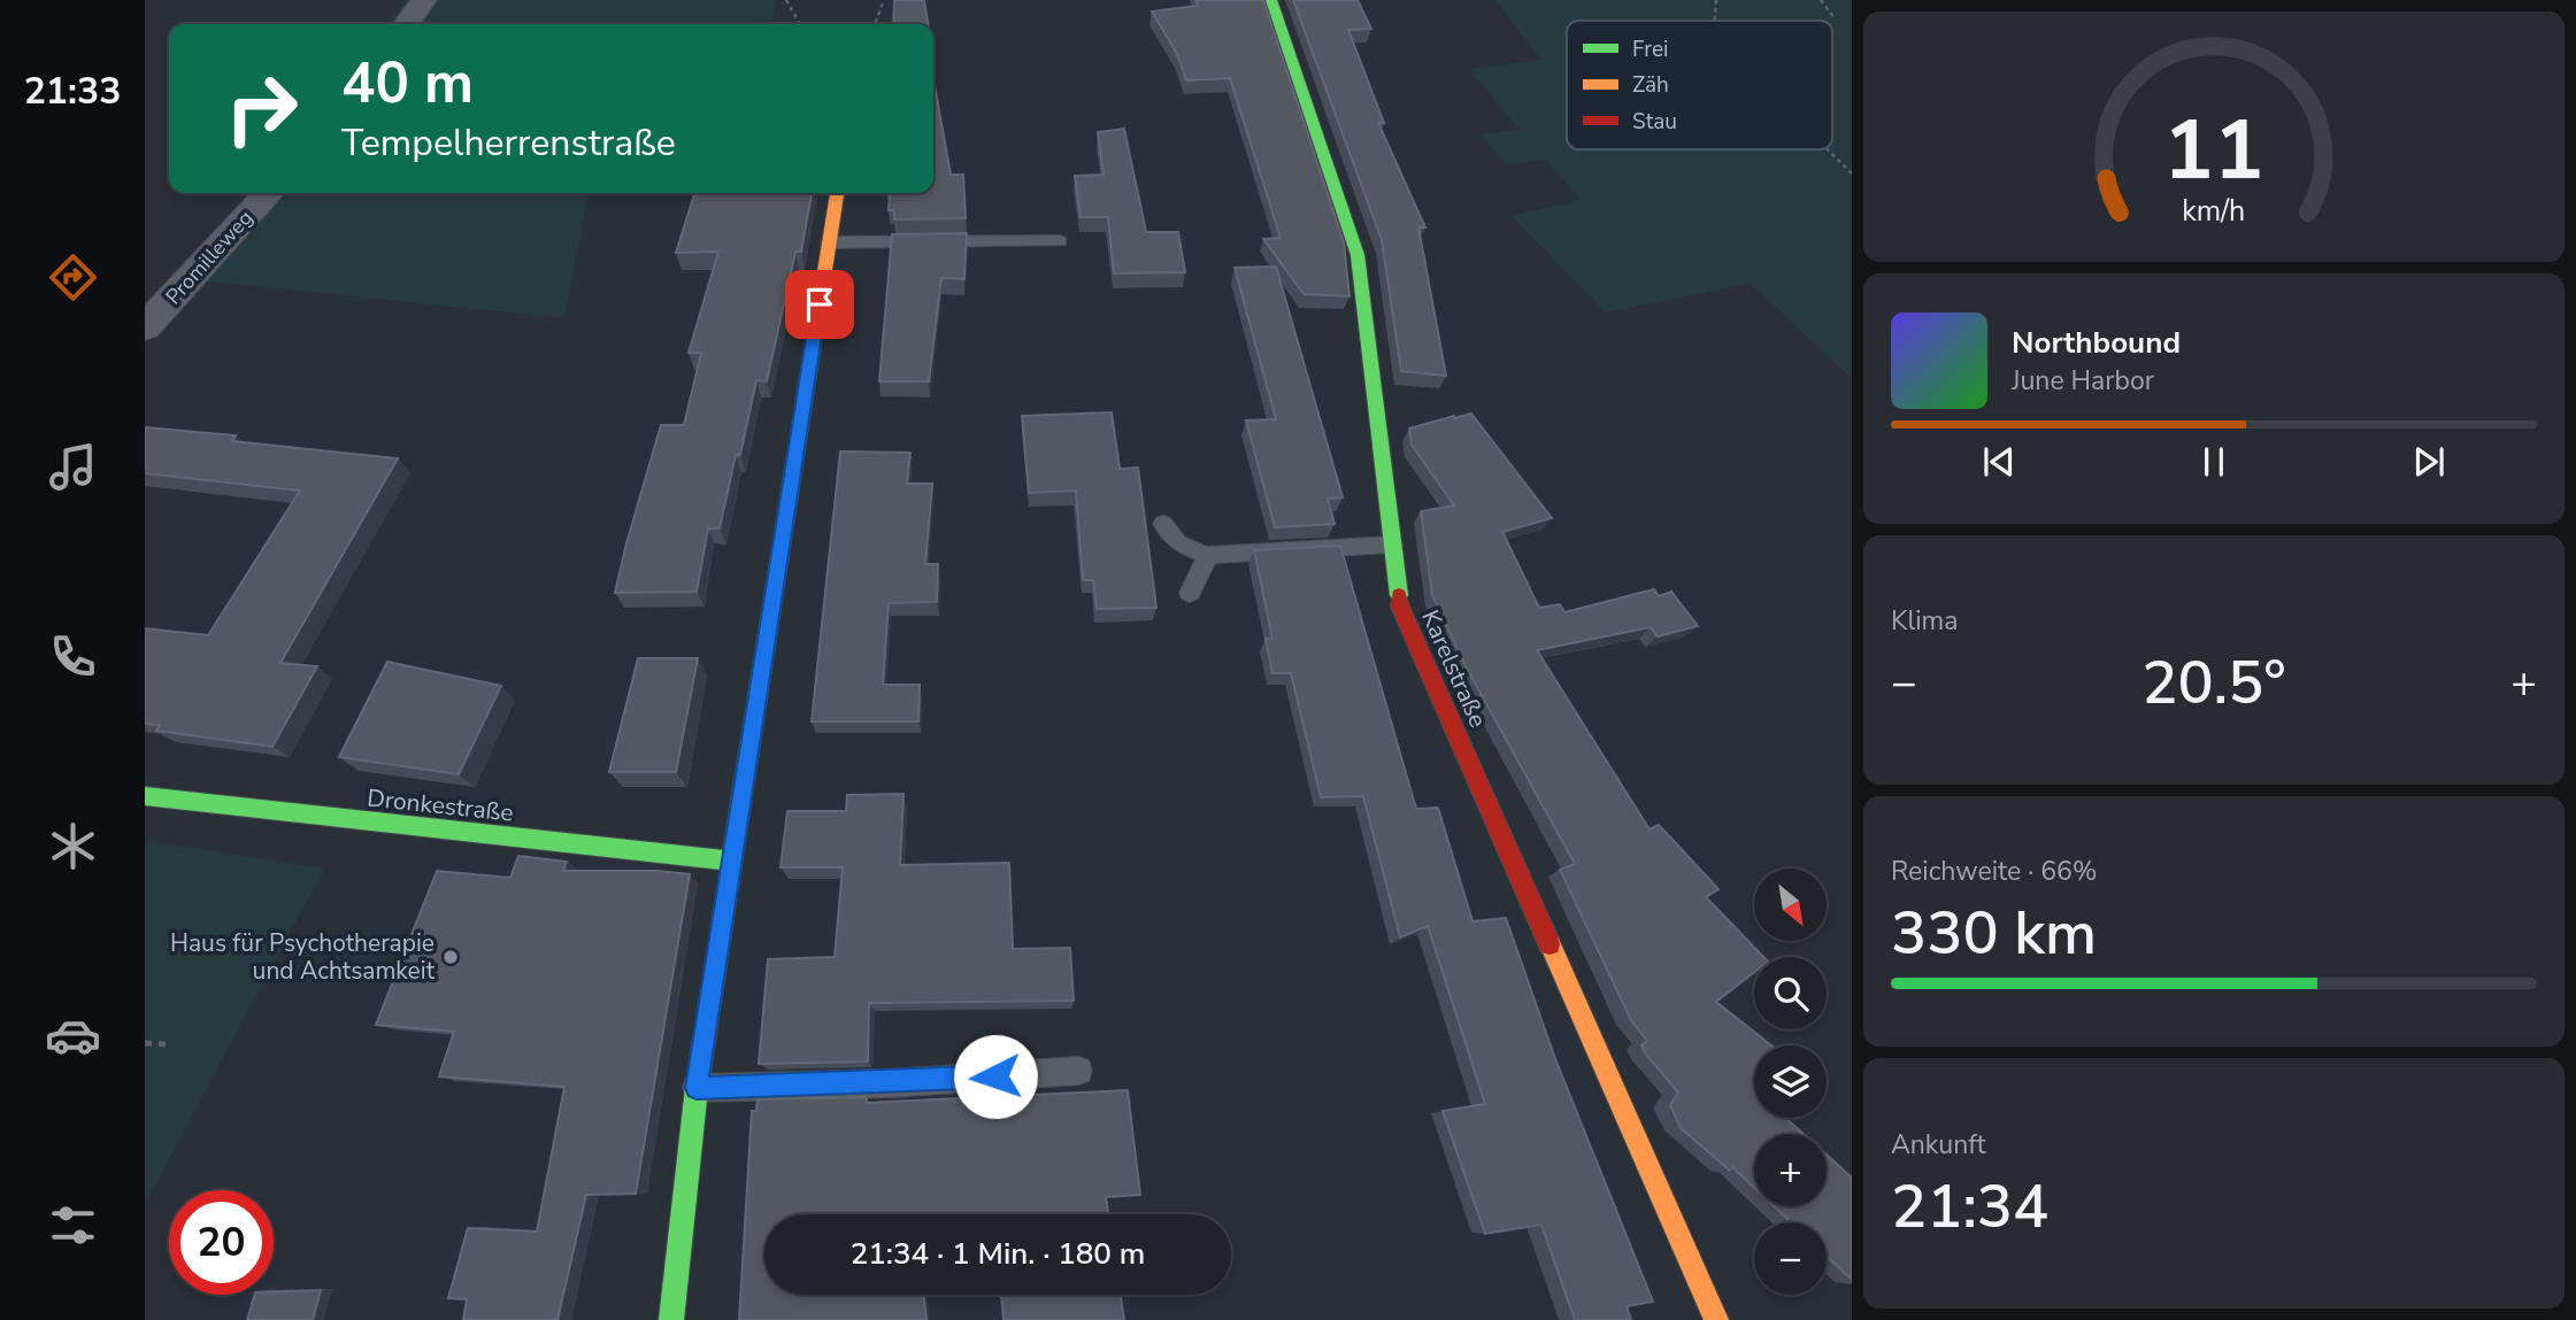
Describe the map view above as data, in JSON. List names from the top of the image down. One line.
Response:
{"streets":{"street":["Promilleweg","Karelstraße","Dronkestraße"]},"places":["Haus für Psychotherapie und Achtsamkeit"],"legend":["Frei","Zäh","Stau"],"north":"bottom right","page":{"tabs":"21:33","turn":["40 m","Tempelherrenstraße"],"song":["Northbound","June Harbor"],"tile":["Klima",["Reichweite · 66%","330 km"],["Ankunft","21:34"]],"heat":["−","20.5°","+"],"map_buttons":["+","−"],"limit":"20","trip":"21:34 · 1 Min. · 180 m","gauge":["11","km/h"]}}
